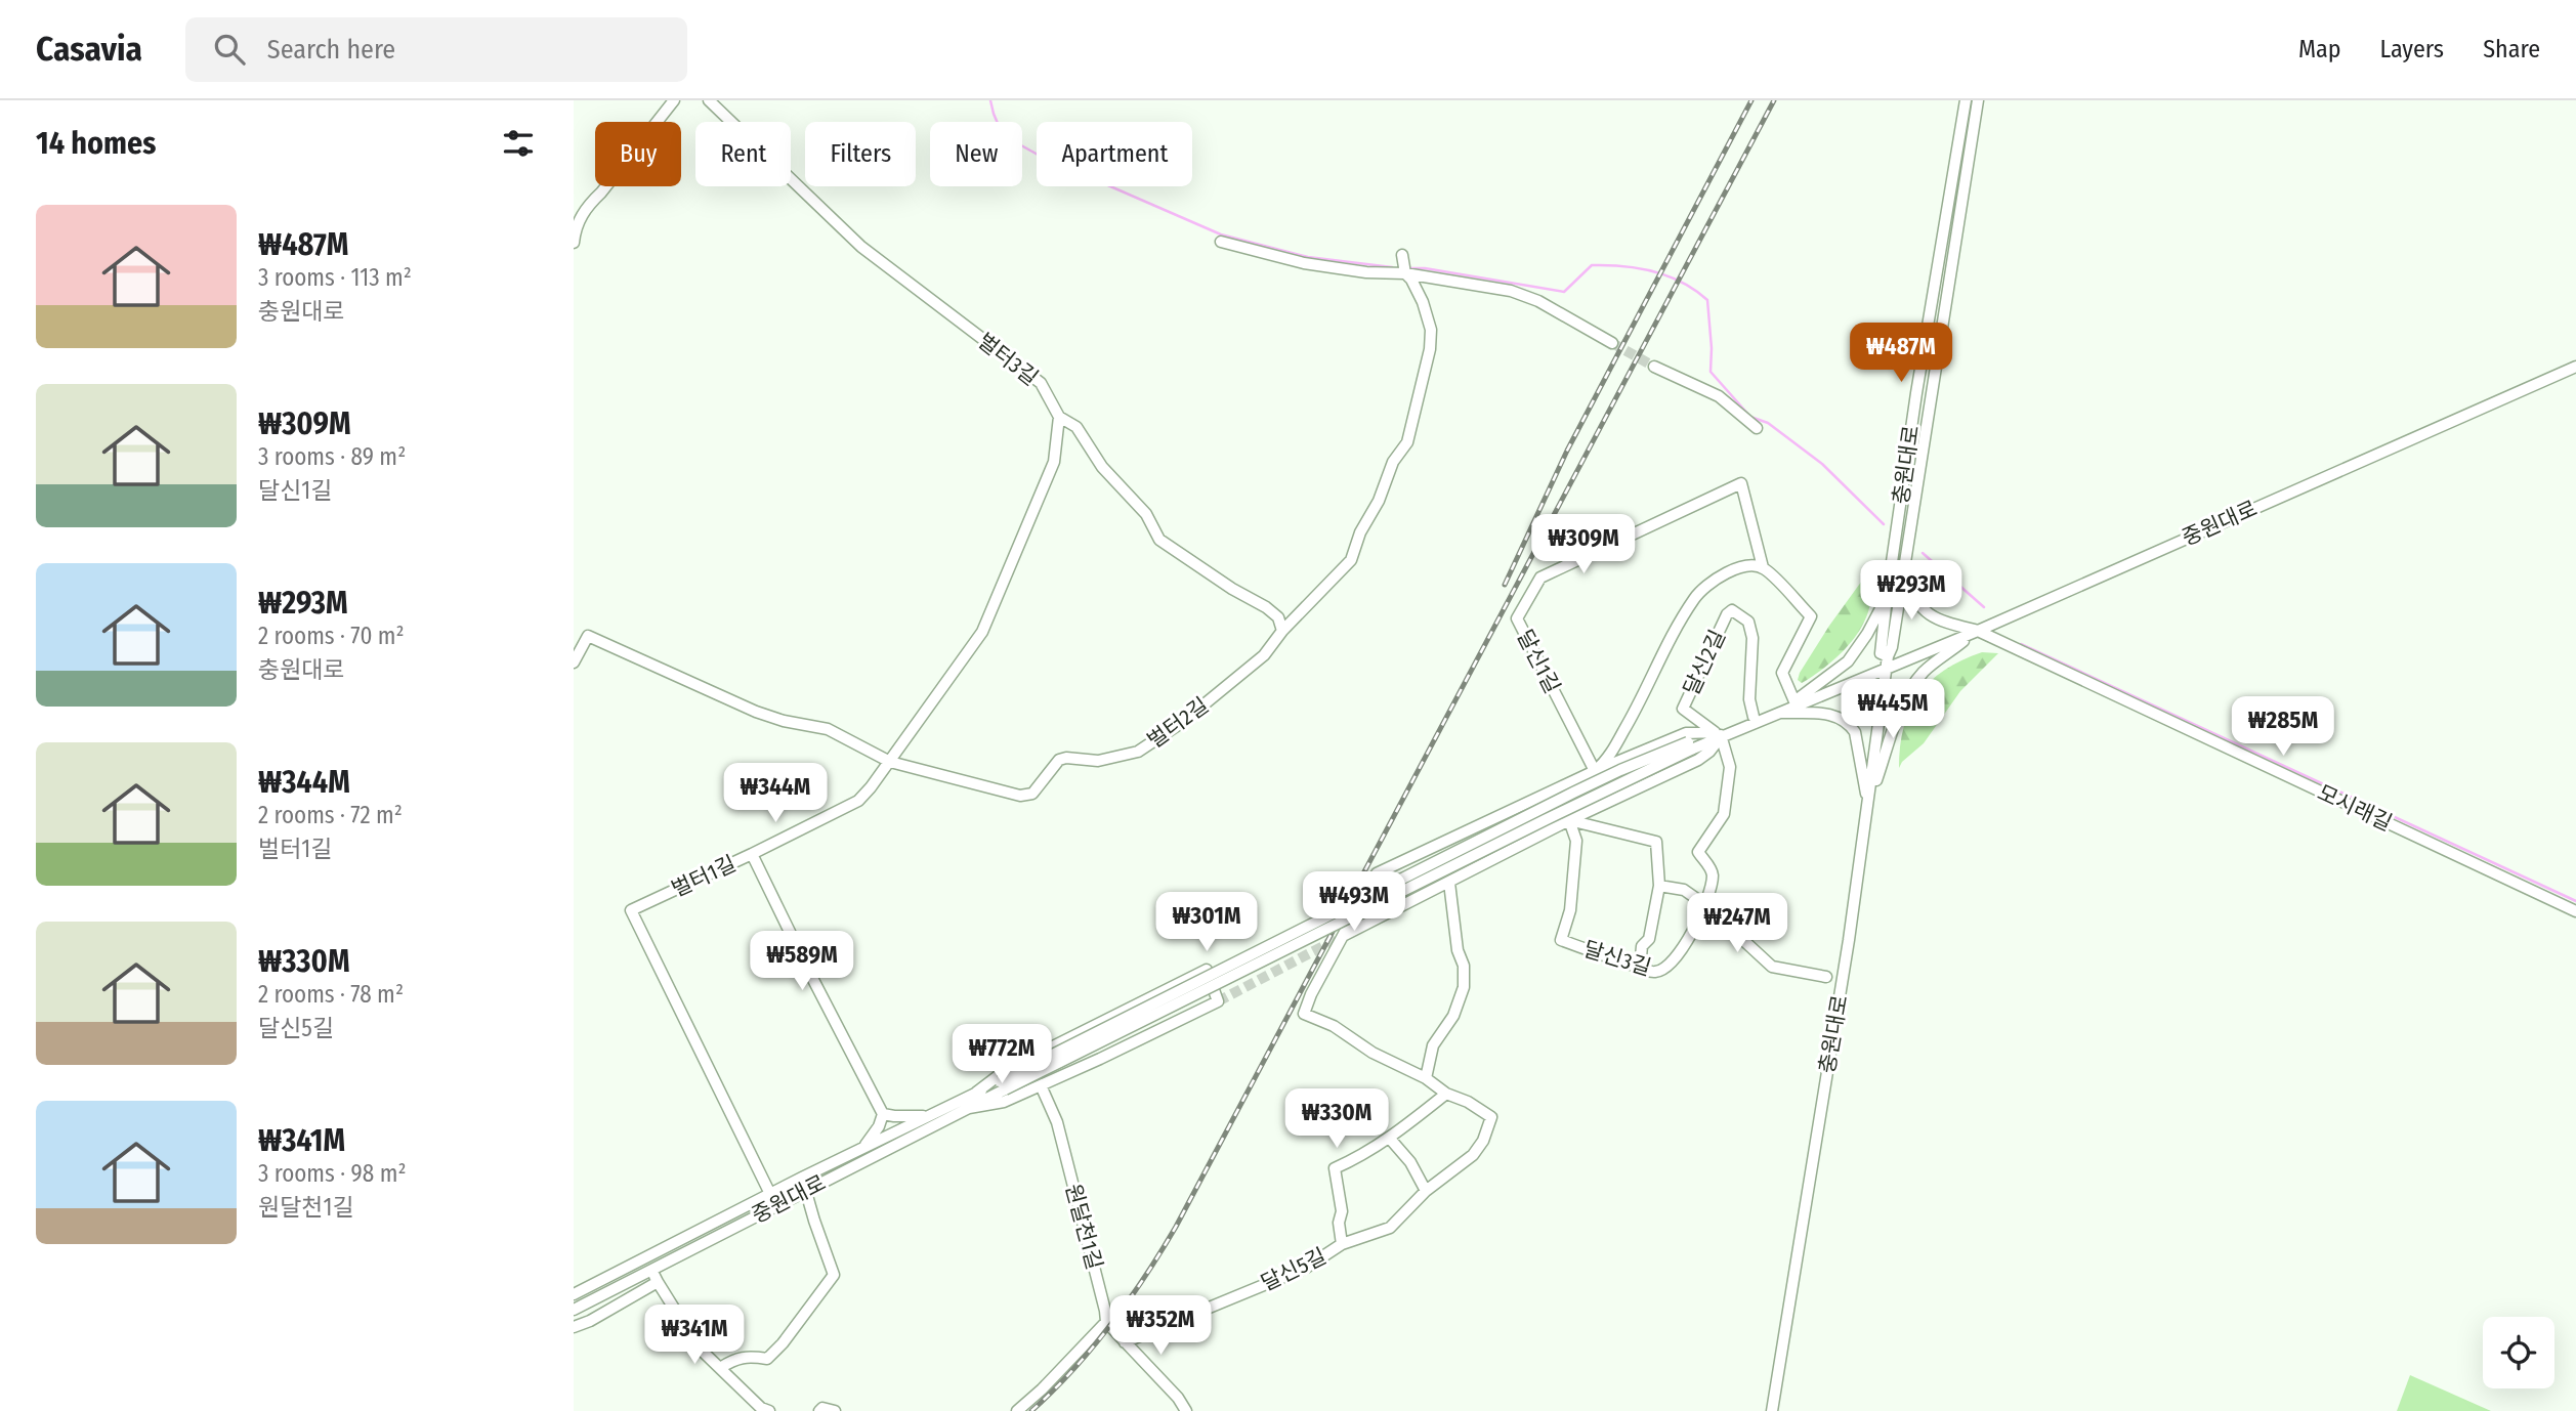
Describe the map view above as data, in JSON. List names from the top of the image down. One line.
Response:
{"streets":{"street":["벌터3길","충원대로","중원대로","달신1길","달신2길","벌터2길","모시래길","벌터1길","달신3길","원달천1길","달신5길"]},"crossings":[["벌터3길","벌터2길"],["벌터3길","벌터1길"],["충원대로","중원대로"],["충원대로","모시래길"],["중원대로","달신2길"],["중원대로","모시래길"],["중원대로","벌터1길"],["중원대로","달신3길"],["달신2길","달신3길"],["벌터2길","벌터1길"]],"page":{"header":"Casavia","search":"Search here","nav":["Map","Layers","Share"],"heading":"14 homes","chip":["Buy","Rent","Filters","New","Apartment"],"list":[{"name":"₩487M","note":"3 rooms · 113 m² · 충원대로"},{"name":"₩309M","note":"3 rooms · 89 m² · 달신1길"},{"name":"₩293M","note":"2 rooms · 70 m² · 충원대로"},{"name":"₩344M","note":"2 rooms · 72 m² · 벌터1길"},{"name":"₩330M","note":"2 rooms · 78 m² · 달신5길"},{"name":"₩341M","note":"3 rooms · 98 m² · 원달천1길"}],"price":["₩487M","₩309M","₩293M","₩445M","₩285M","₩344M","₩493M","₩301M","₩247M","₩589M","₩772M","₩330M","₩352M","₩341M"]}}
